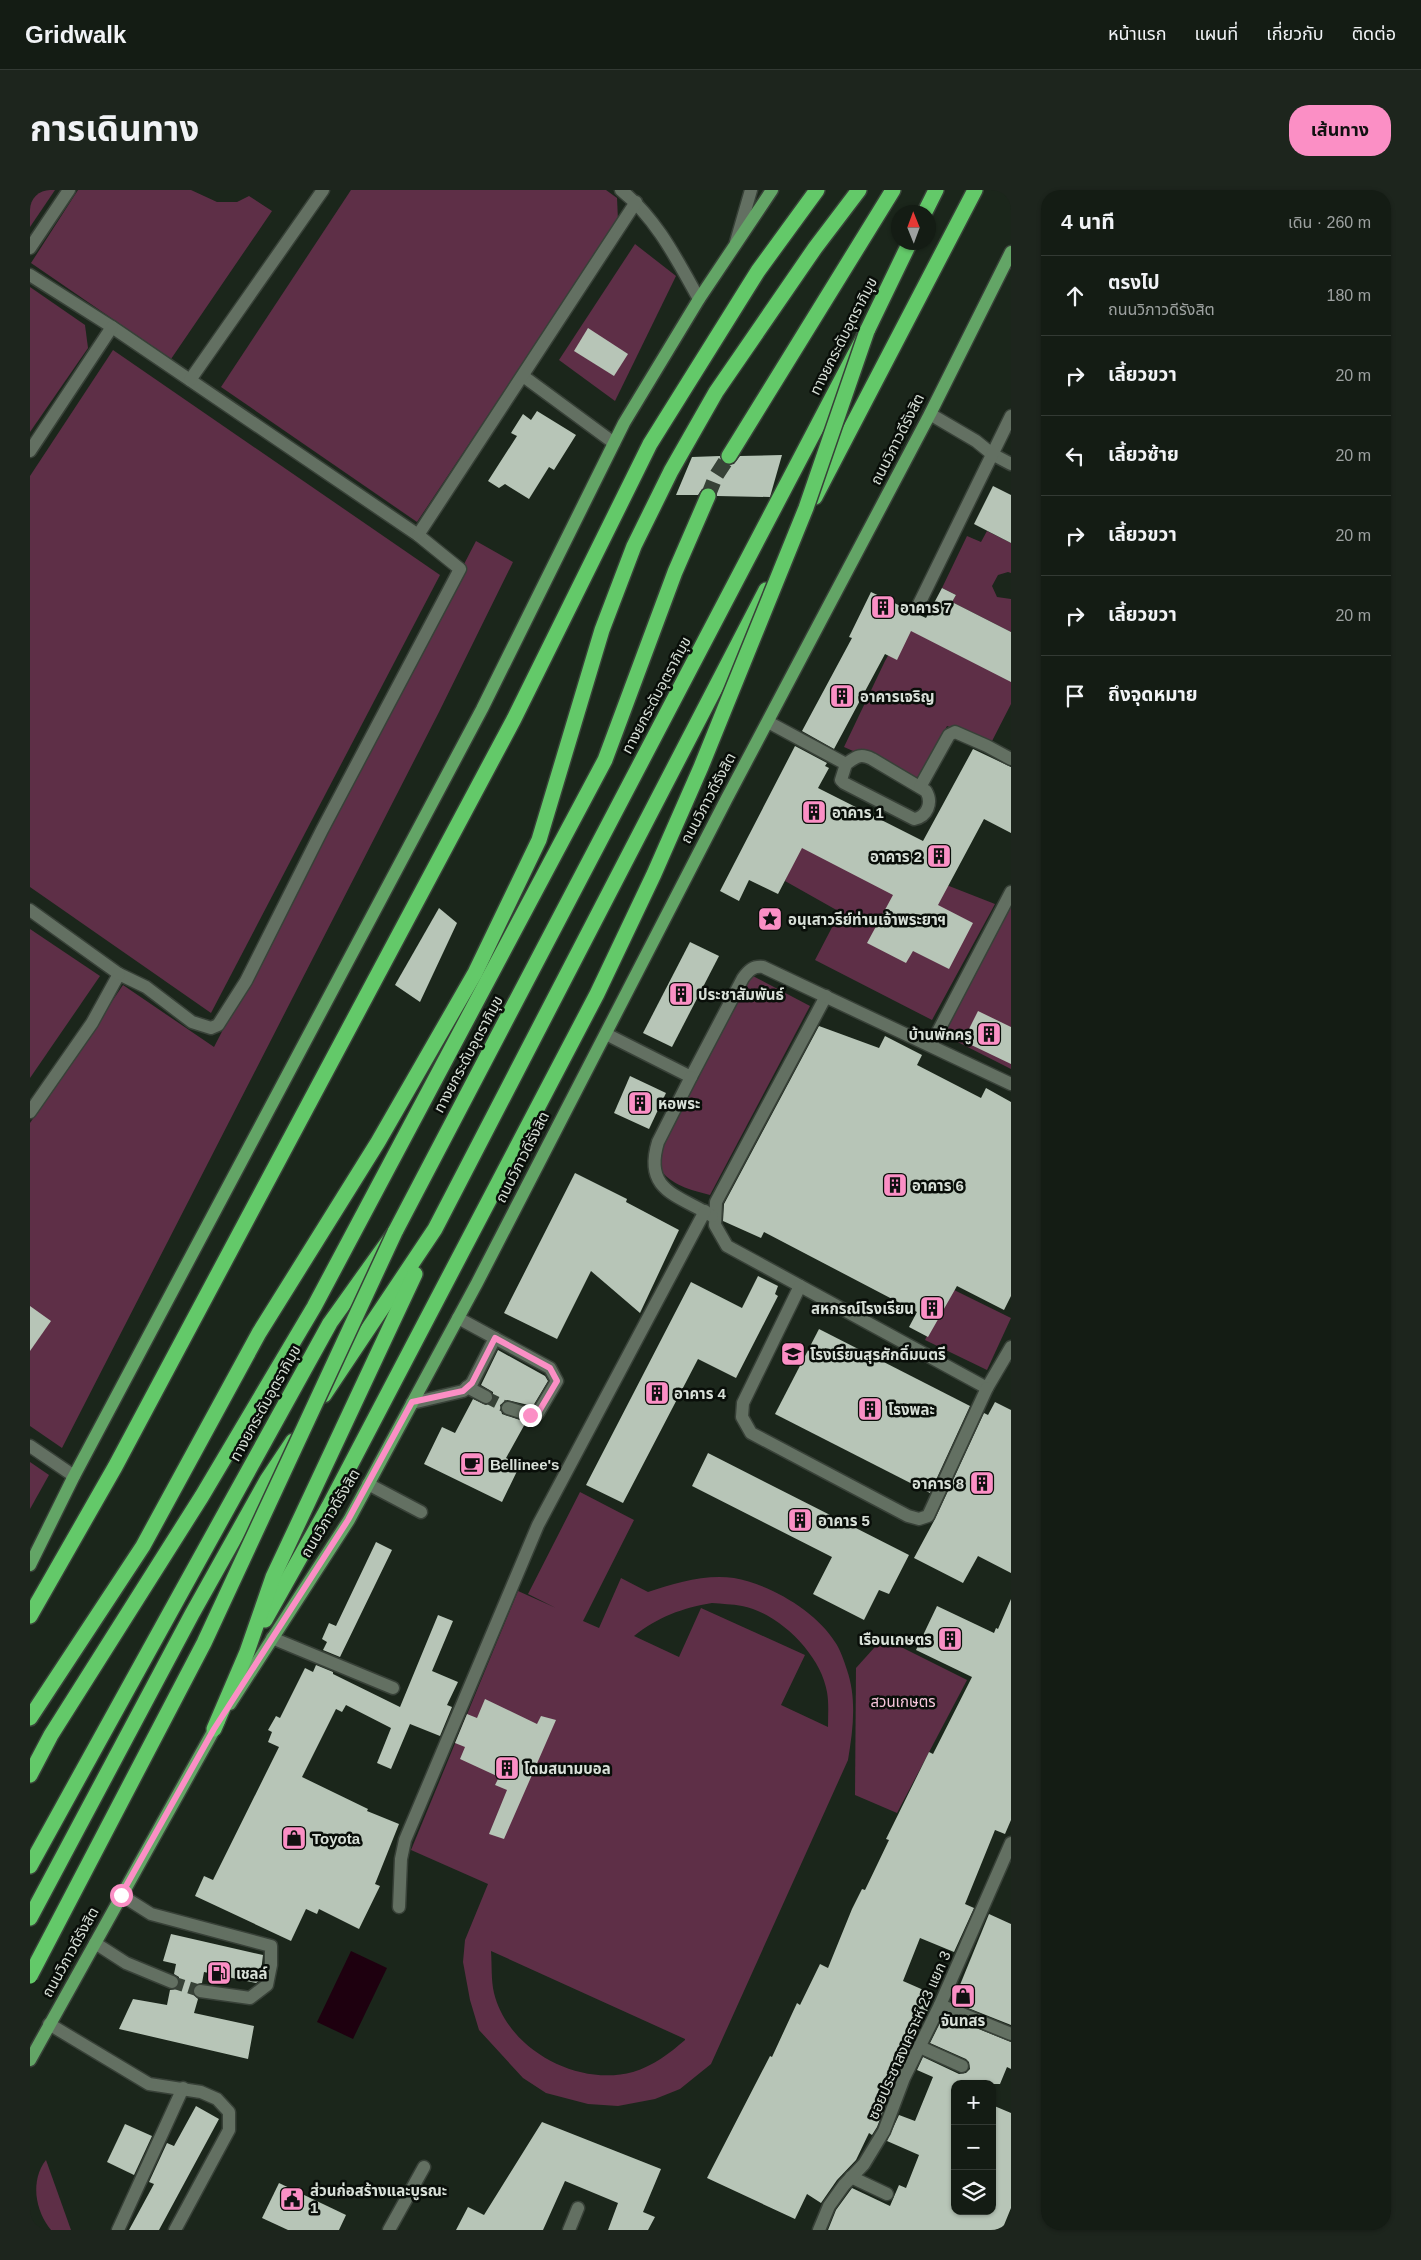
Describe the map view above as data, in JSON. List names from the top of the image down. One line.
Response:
{"streets":{"highway":["ทางยกระดับอุตราภิมุข"],"main road":["ถนนวิภาวดีรังสิต"],"street":["ซอยประชาสงเคราะห์ 23 แยก 3"]},"parks":["สวนเกษตร"],"places":{"building":["อาคาร 7","อาคารเจริญ","อาคาร 1","อาคาร 2","ประชาสัมพันธ์","บ้านพักครู","หอพระ","อาคาร 6","สหกรณ์โรงเรียน","อาคาร 4","โรงพละ","อาคาร 8","อาคาร 5","เรือนเกษตร","โดมสนามบอล"],"place":["อนุเสาวรีย์ท่านเจ้าพระยาฯ"],"school or university":["โรงเรียนสุรศักดิ์มนตรี"],"cafe":["Bellinee's"],"shop":["Toyota","จันทสร"],"fuel station":["เชลล์"],"public building":["ส่วนก่อสร้างและบูรณะ 1"]},"north":"top","page":{"header":"Gridwalk","nav":["หน้าแรก","แผนที่","เกี่ยวกับ","ติดต่อ"],"title":"การเดินทาง","buttons":"เส้นทาง","heading":["4 นาที","เดิน · 260 m"],"list":[["ตรงไป","ถนนวิภาวดีรังสิต","180 m"],["เลี้ยวขวา","20 m"],["เลี้ยวซ้าย","20 m"],["เลี้ยวขวา","20 m"],["เลี้ยวขวา","20 m"],"ถึงจุดหมาย"],"map_buttons":["+","−"]}}
